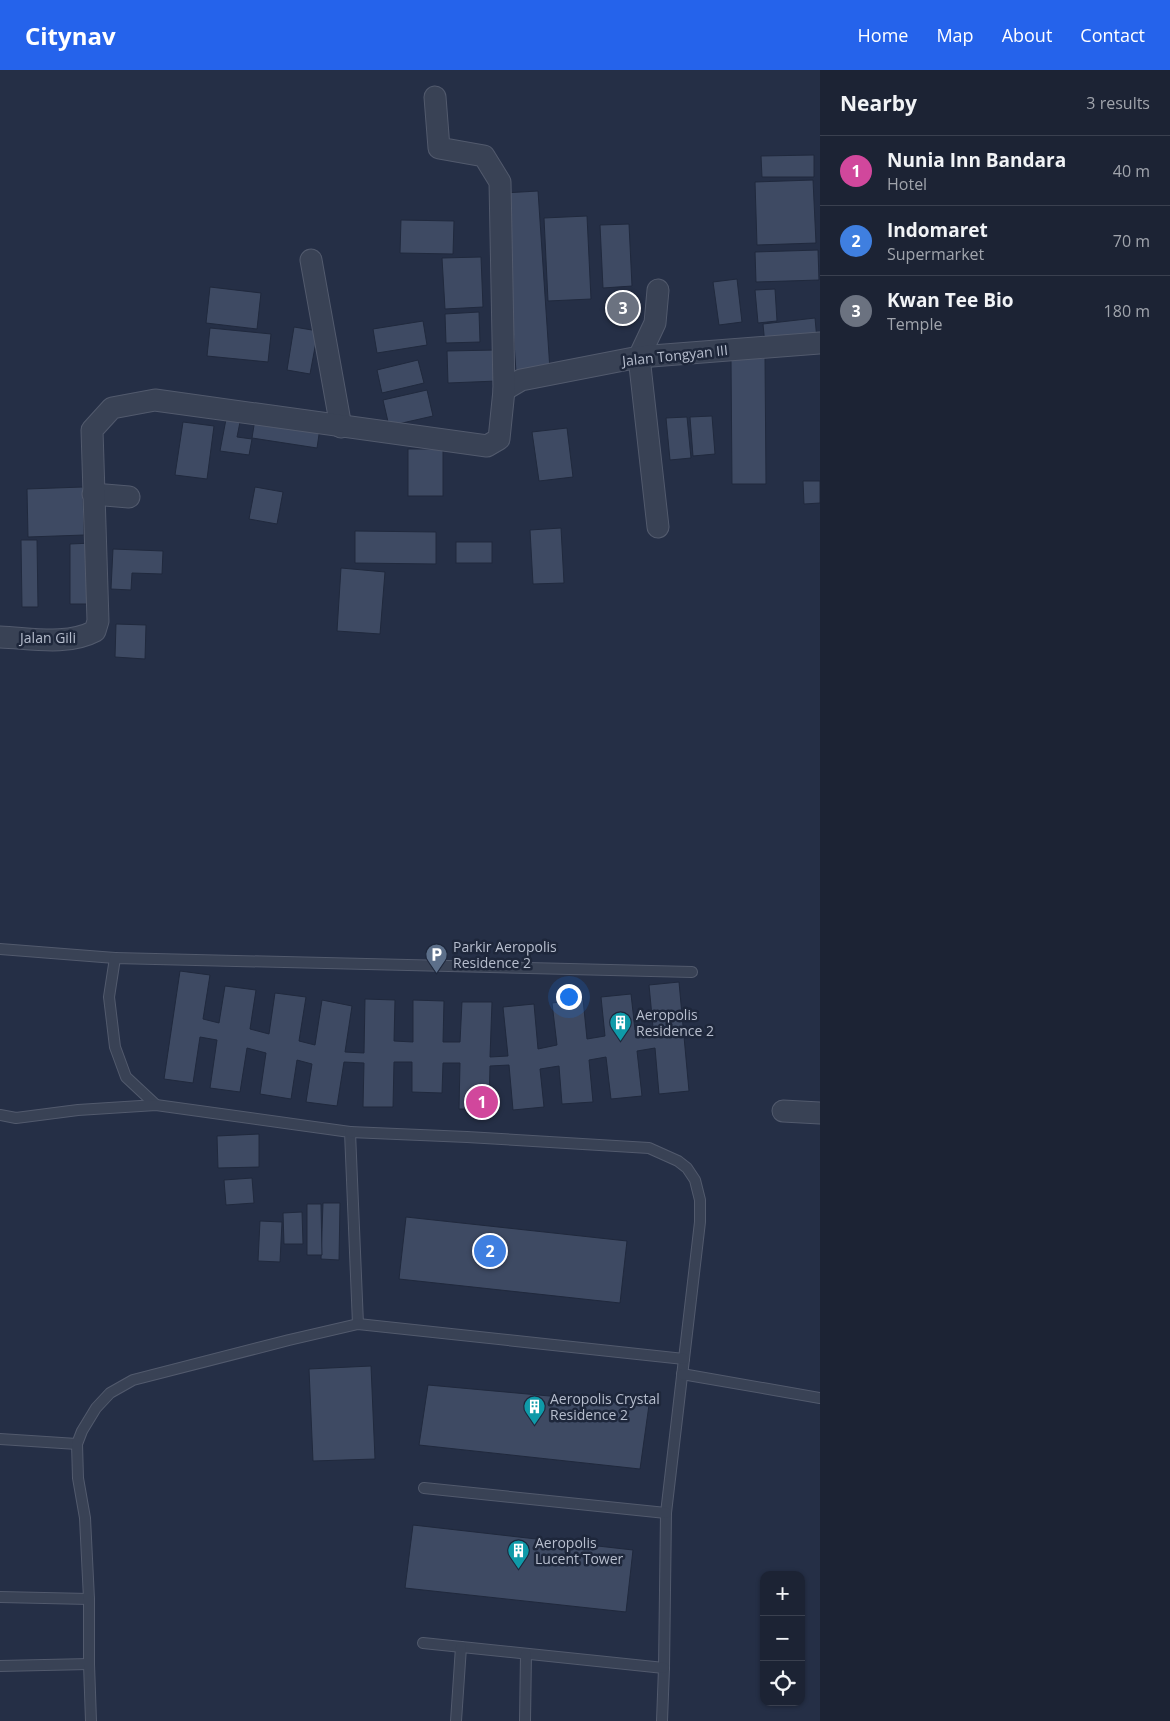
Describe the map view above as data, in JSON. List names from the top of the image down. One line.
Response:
{"streets":{"street":["Jalan Tongyan III","Jalan Gili"]},"places":{"parking":["Parkir Aeropolis Residence 2"],"building":["Aeropolis Residence 2","Aeropolis Crystal Residence 2","Aeropolis Lucent Tower"]},"page":{"header":"Citynav","nav":["Home","Map","About","Contact"],"heading":["Nearby","3 results"],"list":[{"mark":"1","name":"Nunia Inn Bandara","note":"Hotel","value":"40 m"},{"mark":"2","name":"Indomaret","note":"Supermarket","value":"70 m"},{"mark":"3","name":"Kwan Tee Bio","note":"Temple","value":"180 m"}],"pins":["3","1","2"],"map_buttons":["+","−"]}}
